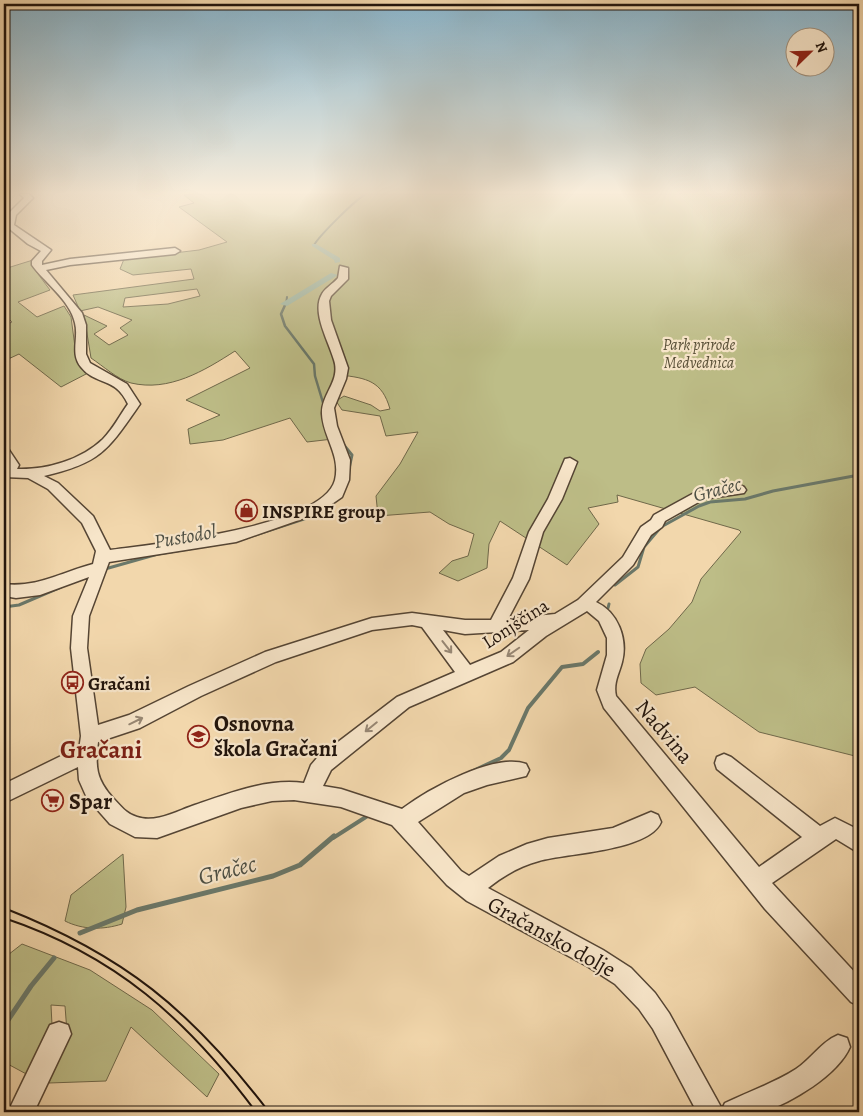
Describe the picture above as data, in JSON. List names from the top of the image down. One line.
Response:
{"streets":{"street":["Lonjščina","Nadvina","Gračansko dolje"]},"crossings":[["Lonjščina","Nadvina"]],"districts":["Gračani"],"water":["Gračec","Pustodol"],"parks":["Park prirode Medvednica"],"places":{"shop":["INSPIRE group"],"bus stop":["Gračani"],"school or university":["Osnovna škola Gračani"],"supermarket":["Spar"]},"north":"top right"}
